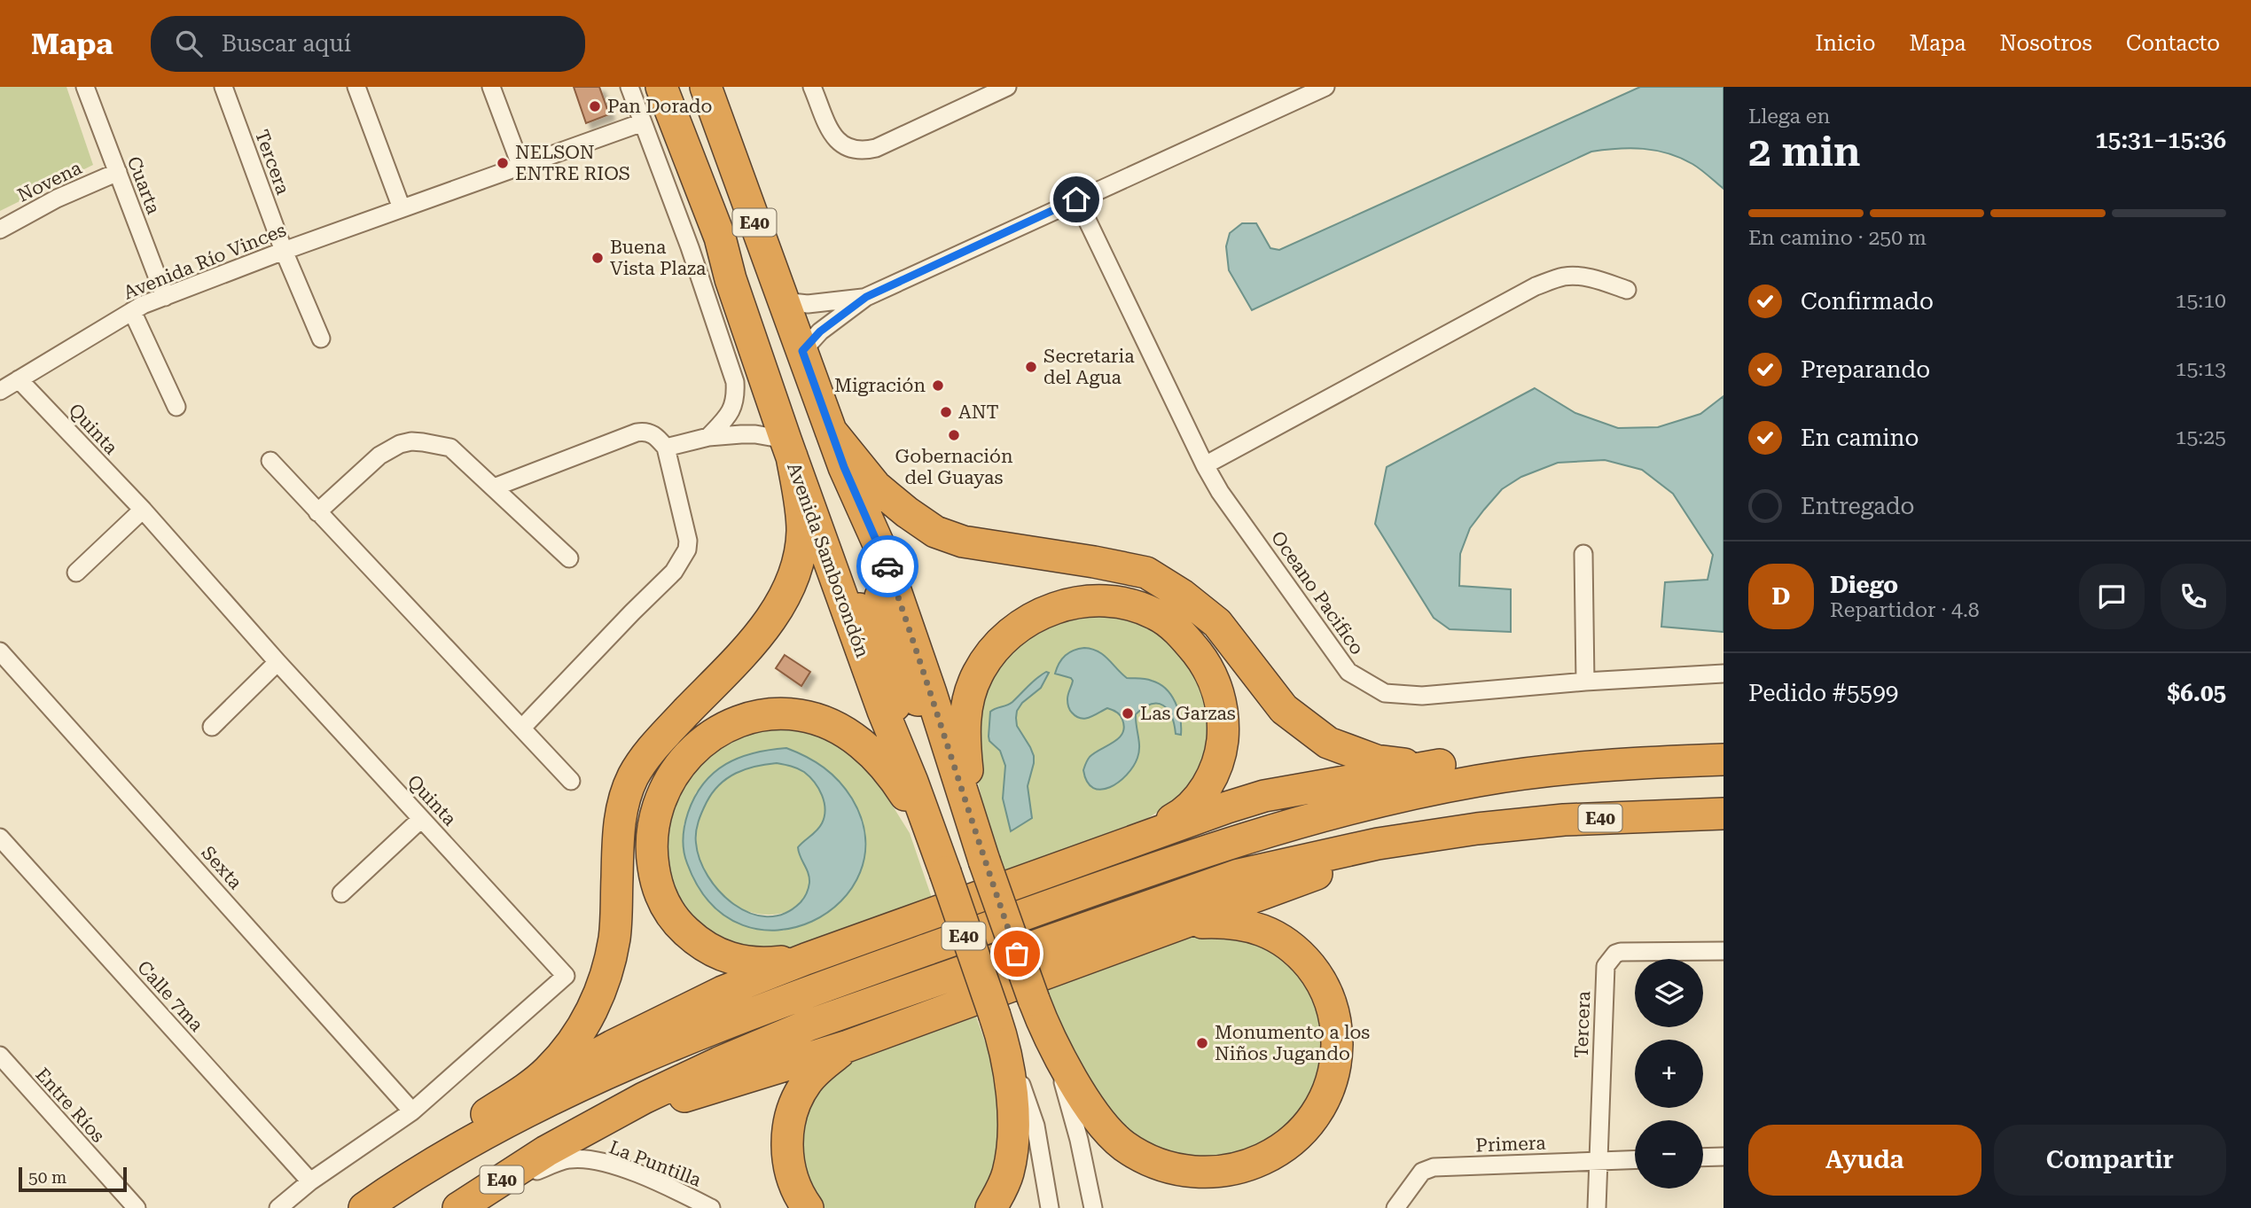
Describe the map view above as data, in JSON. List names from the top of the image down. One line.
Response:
{"streets":{"highway":["E40","Avenida Samborondón"],"street":["Tercera","Novena","Cuarta","Avenida Río Vinces","Quinta","Oceano Pacifico","Sexta","Calle 7ma","Entre Ríos","Primera","La Puntilla"]},"crossings":[["Tercera","Avenida Río Vinces"],["Tercera","Primera"],["Novena","Cuarta"],["Cuarta","Avenida Río Vinces"],["E40","La Puntilla"],["Avenida Río Vinces","Quinta"],["Quinta","Sexta"],["Quinta","Calle 7ma"]],"places":["Pan Dorado","NELSON ENTRE RIOS","Buena Vista Plaza","Secretaria del Agua","Migración","ANT","Gobernación del Guayas","Las Garzas","Monumento a los Niños Jugando"],"scale_bar":"50 m","page":{"header":"Mapa","search":"Buscar aquí","nav":["Inicio","Mapa","Nosotros","Contacto"],"heading":["2 min","Llega en","15:31–15:36"],"panel":["Diego","Repartidor · 4.8","Pedido #5599","$6.05"],"bar":"En camino · 250 m","list":[["Confirmado","15:10"],["Preparando","15:13"],["En camino","15:25"],"Entregado"],"round":"D","map_buttons":["+","−"],"buttons":["Ayuda","Compartir"],"scale":"50 m"}}
